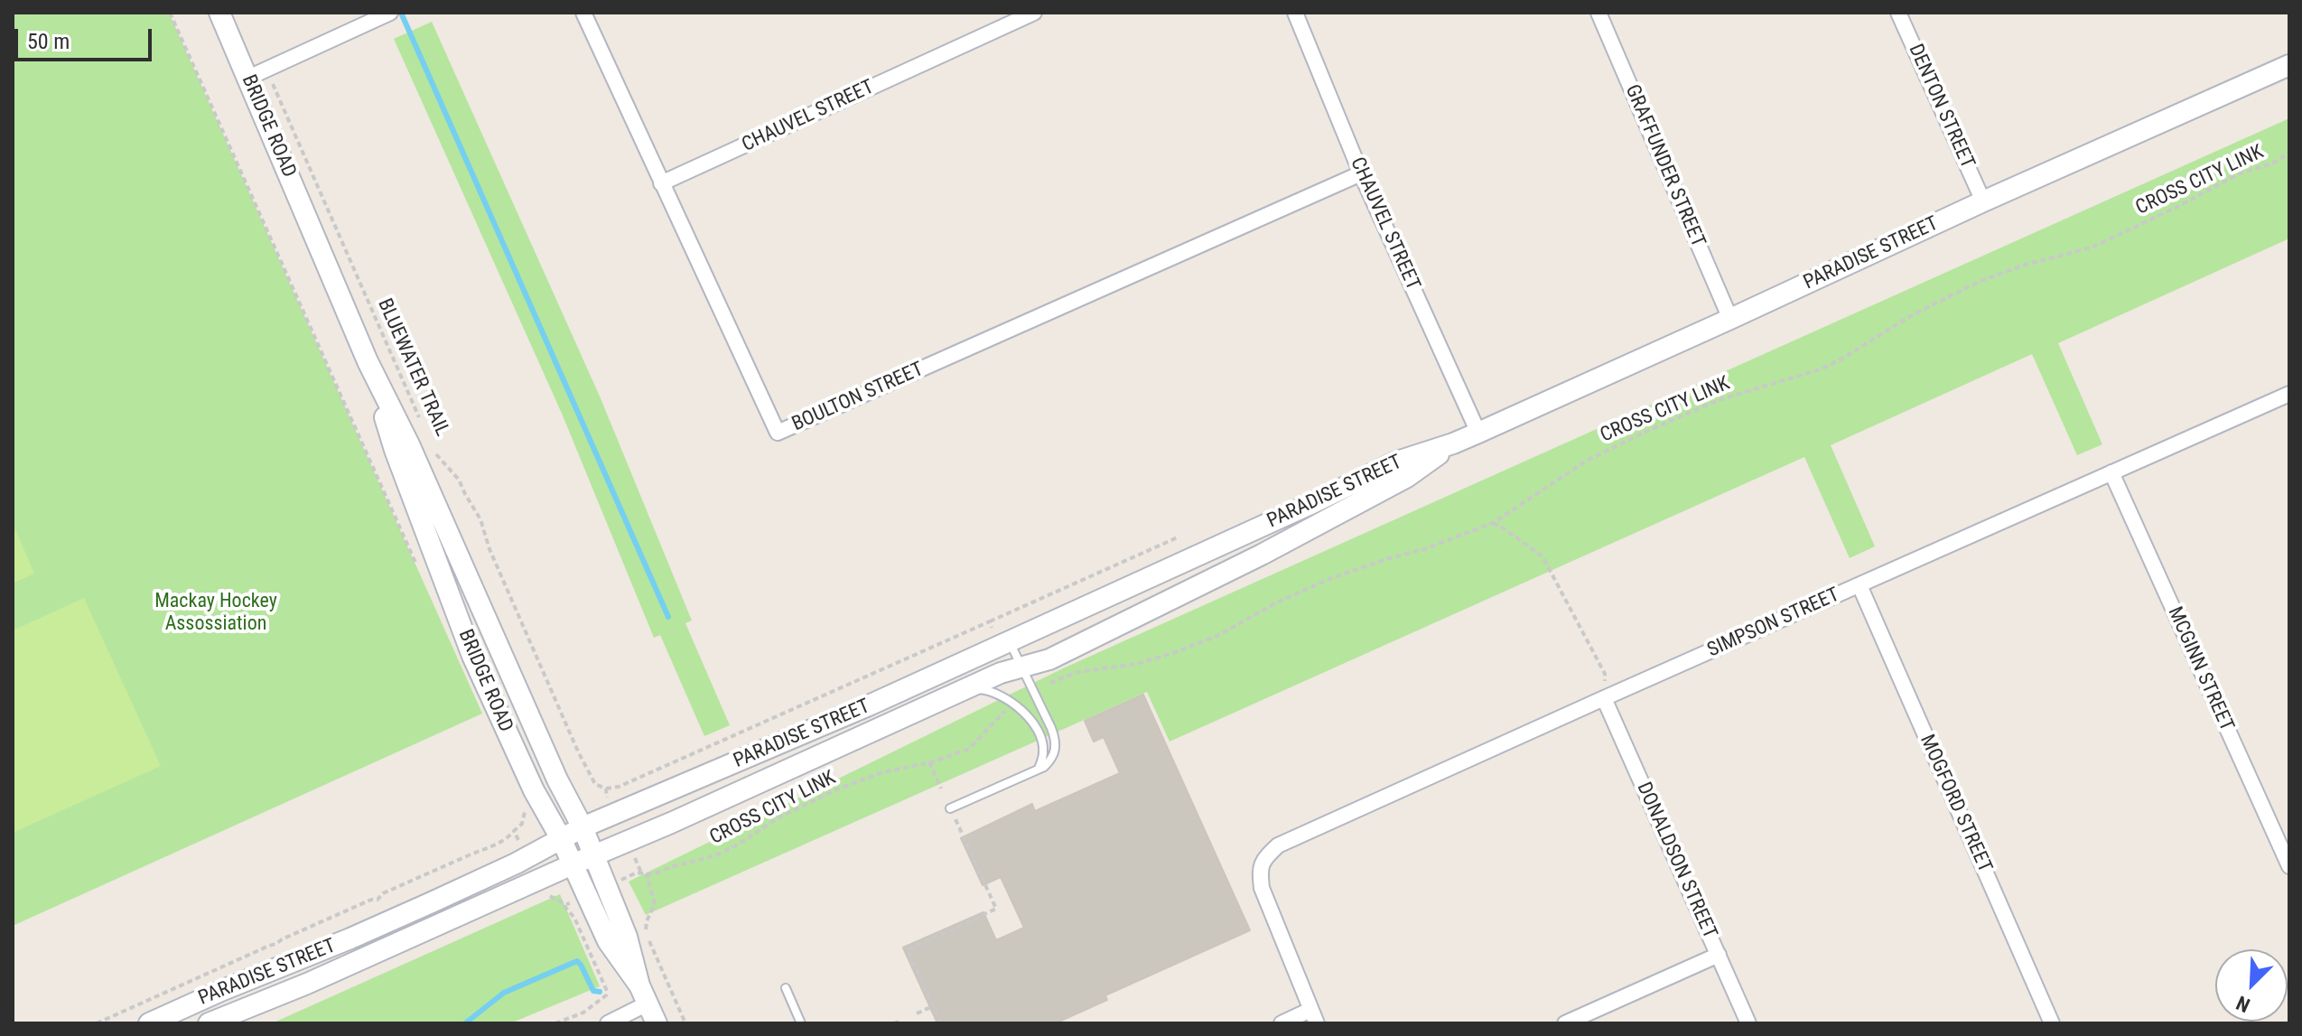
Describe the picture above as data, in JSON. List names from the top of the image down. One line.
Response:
{"streets":{"street":["DENTON STREET","CHAUVEL STREET","BRIDGE ROAD","GRAFFUNDER STREET","PARADISE STREET","BOULTON STREET","SIMPSON STREET","MCGINN STREET","MOGFORD STREET","DONALDSON STREET"],"path":["CROSS CITY LINK","BLUEWATER TRAIL"]},"crossings":[["DENTON STREET","PARADISE STREET"],["CHAUVEL STREET","PARADISE STREET"],["CHAUVEL STREET","BOULTON STREET"],["BRIDGE ROAD","PARADISE STREET"],["BRIDGE ROAD","BLUEWATER TRAIL"],["GRAFFUNDER STREET","PARADISE STREET"],["SIMPSON STREET","MCGINN STREET"],["SIMPSON STREET","MOGFORD STREET"],["SIMPSON STREET","DONALDSON STREET"]],"parks":["Mackay Hockey Assossiation"],"scale_bar":"50 m","north":"bottom left"}
